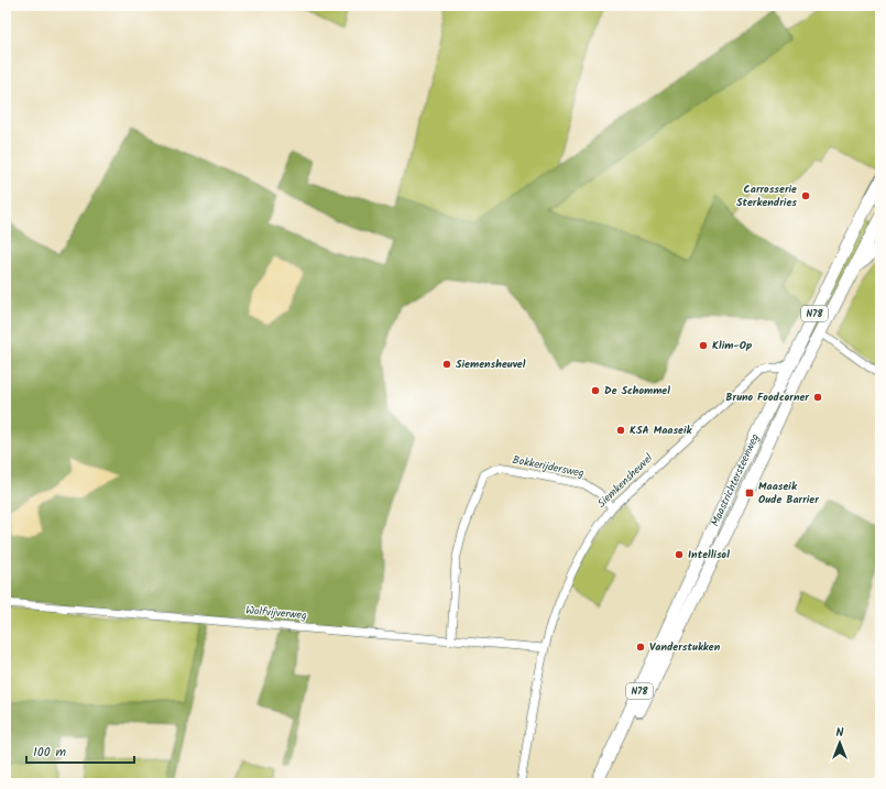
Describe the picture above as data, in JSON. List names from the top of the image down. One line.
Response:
{"streets":{"main road":["N78","Maastrichtersteenweg"],"street":["Bokkerijdersweg","Siemkensheuvel","Wolfvijverweg"]},"crossings":[["Bokkerijdersweg","Siemkensheuvel"],["Bokkerijdersweg","Wolfvijverweg"],["Maastrichtersteenweg","Siemkensheuvel"],["Siemkensheuvel","Wolfvijverweg"]],"places":{"other":["Carrosserie Sterkendries","Klim-Op","Siemensheuvel","De Schommel","Bruno Foodcorner","KSA Maaseik","Intellisol","Vanderstukken"],"transit":["Maaseik Oude Barrier"]},"scale_bar":"100 m","north":"top"}
